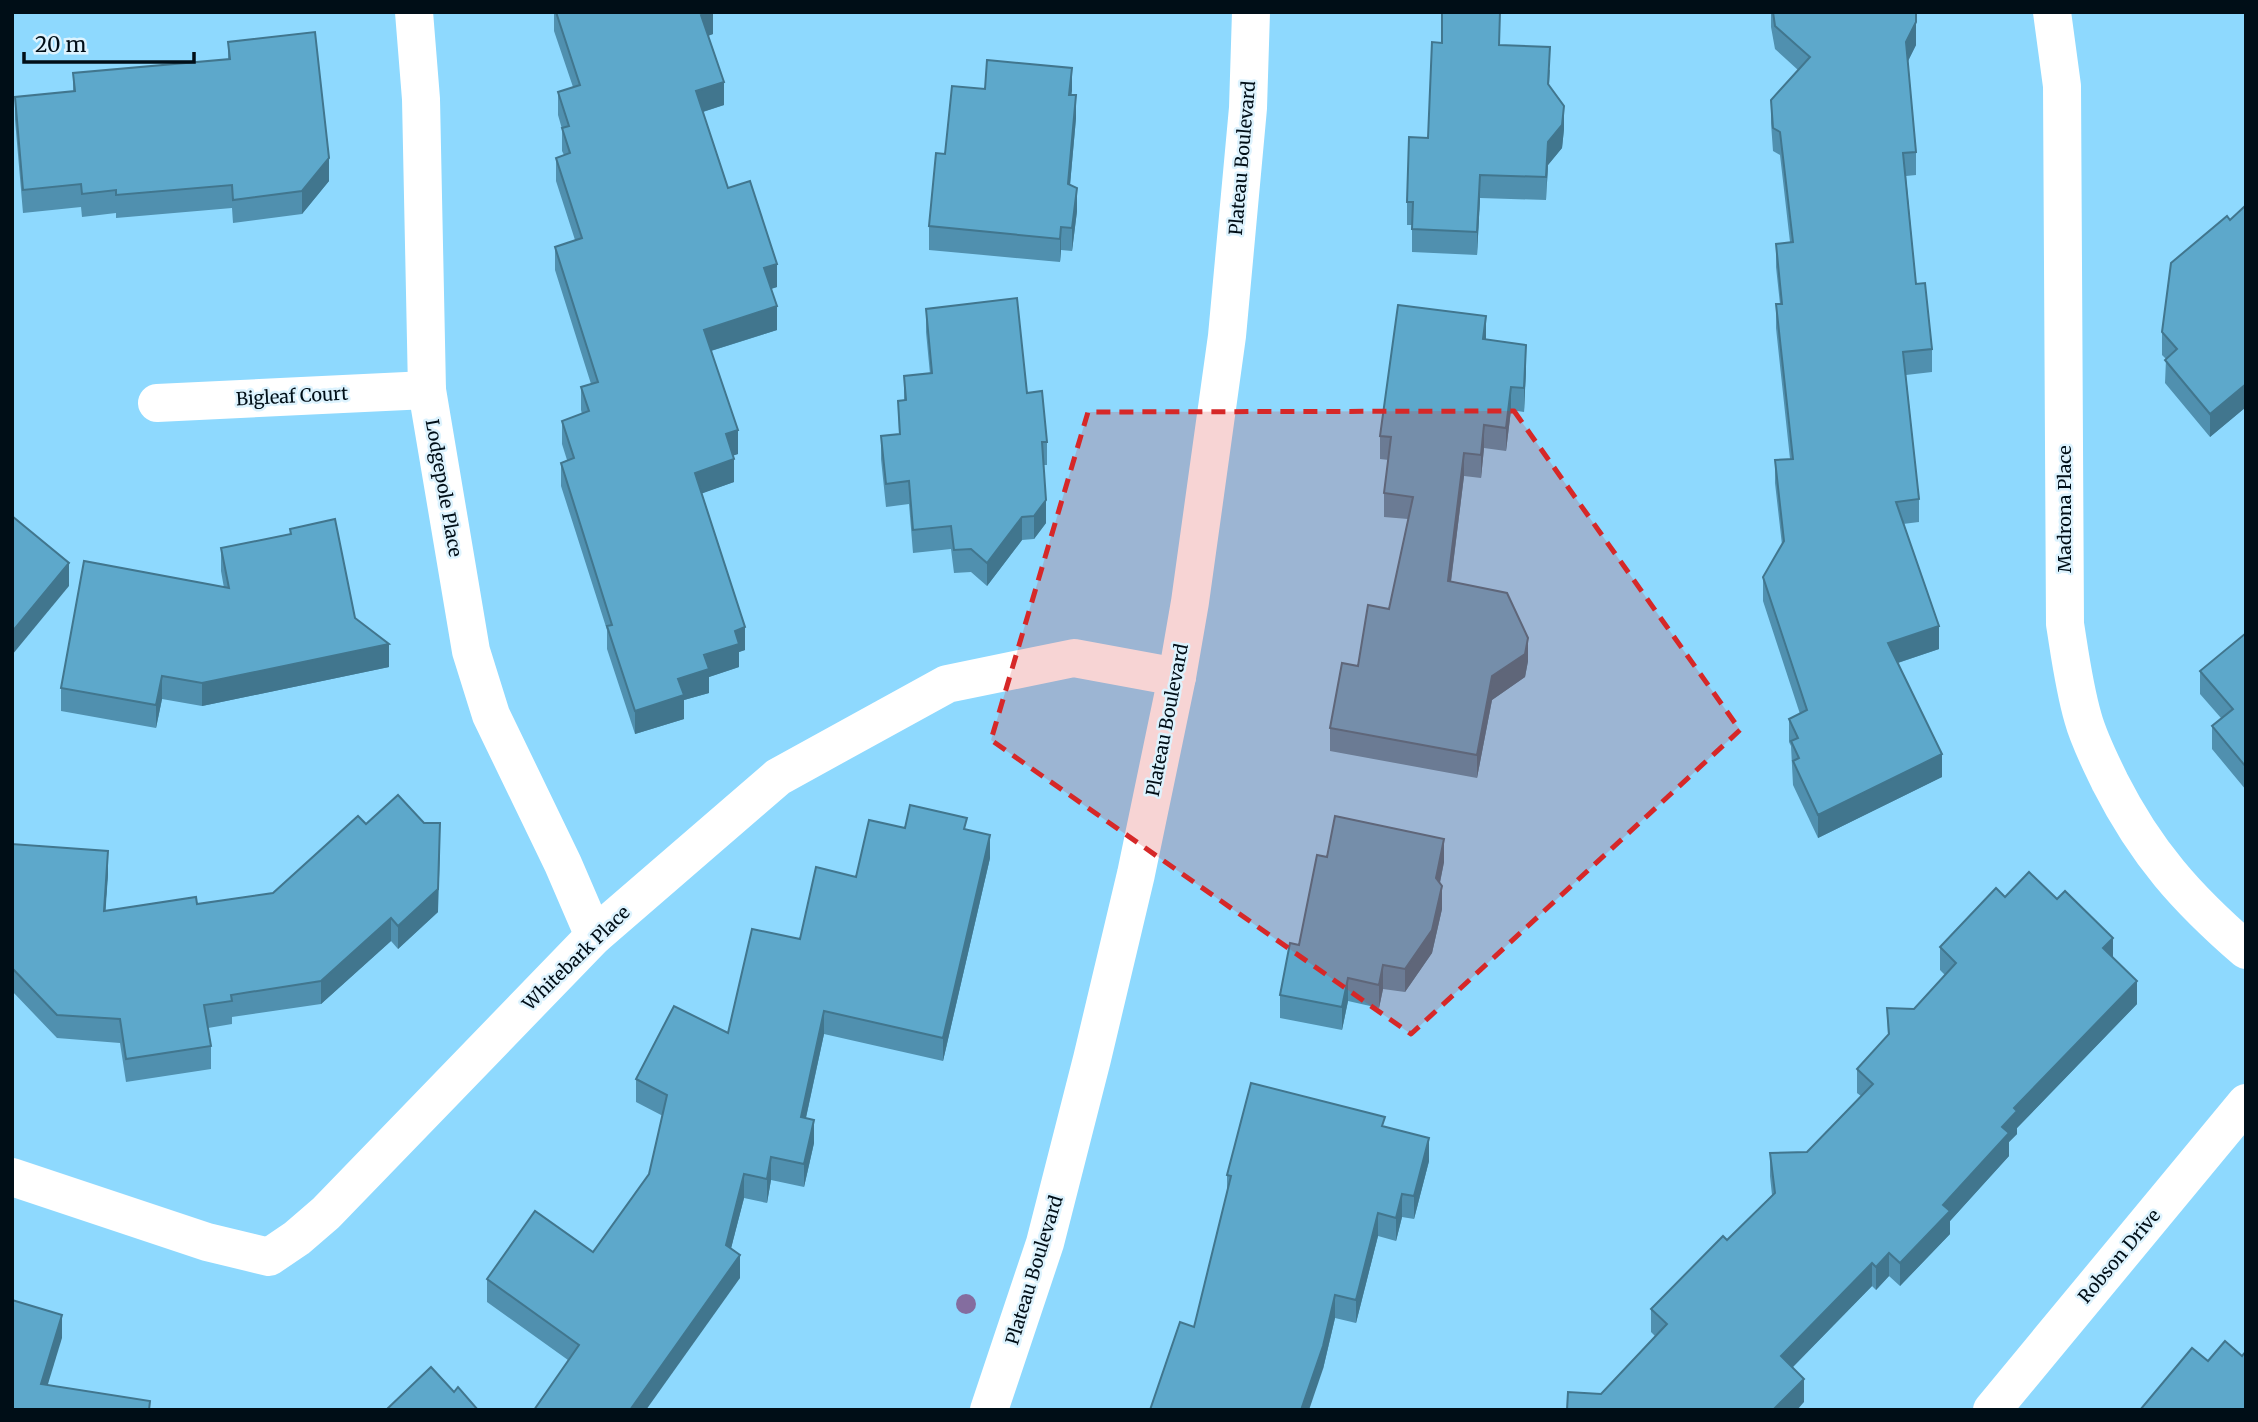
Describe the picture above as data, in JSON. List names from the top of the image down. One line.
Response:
{"streets":{"street":["Plateau Boulevard","Bigleaf Court","Lodgepole Place","Madrona Place","Whitebark Place","Robson Drive"]},"crossings":[["Plateau Boulevard","Whitebark Place"],["Bigleaf Court","Lodgepole Place"],["Lodgepole Place","Whitebark Place"]],"scale_bar":"20 m"}
